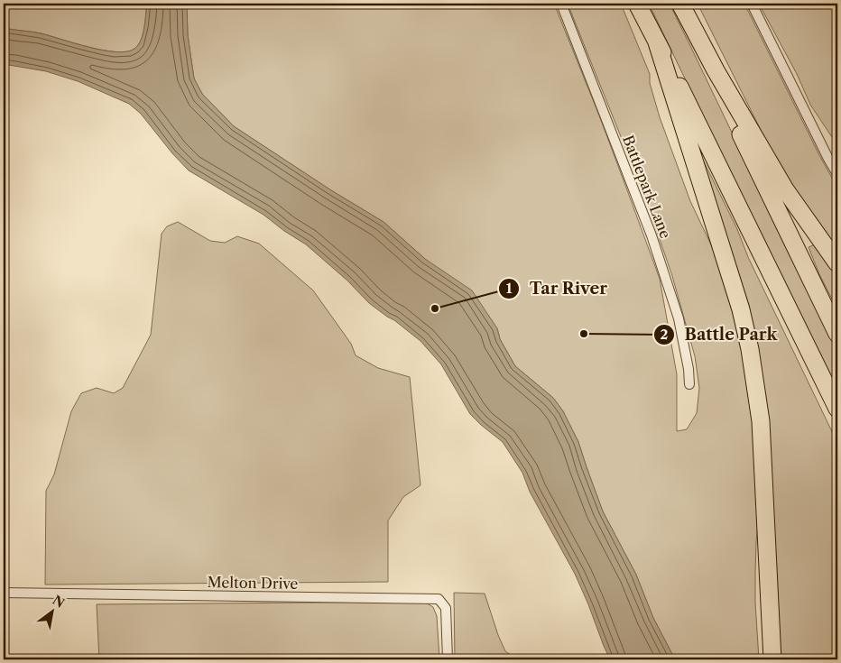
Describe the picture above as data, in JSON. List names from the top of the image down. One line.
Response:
{"streets":{"street":["Battlepark Lane","Melton Drive"]},"places":["Tar River","Battle Park"],"north":"top right"}
